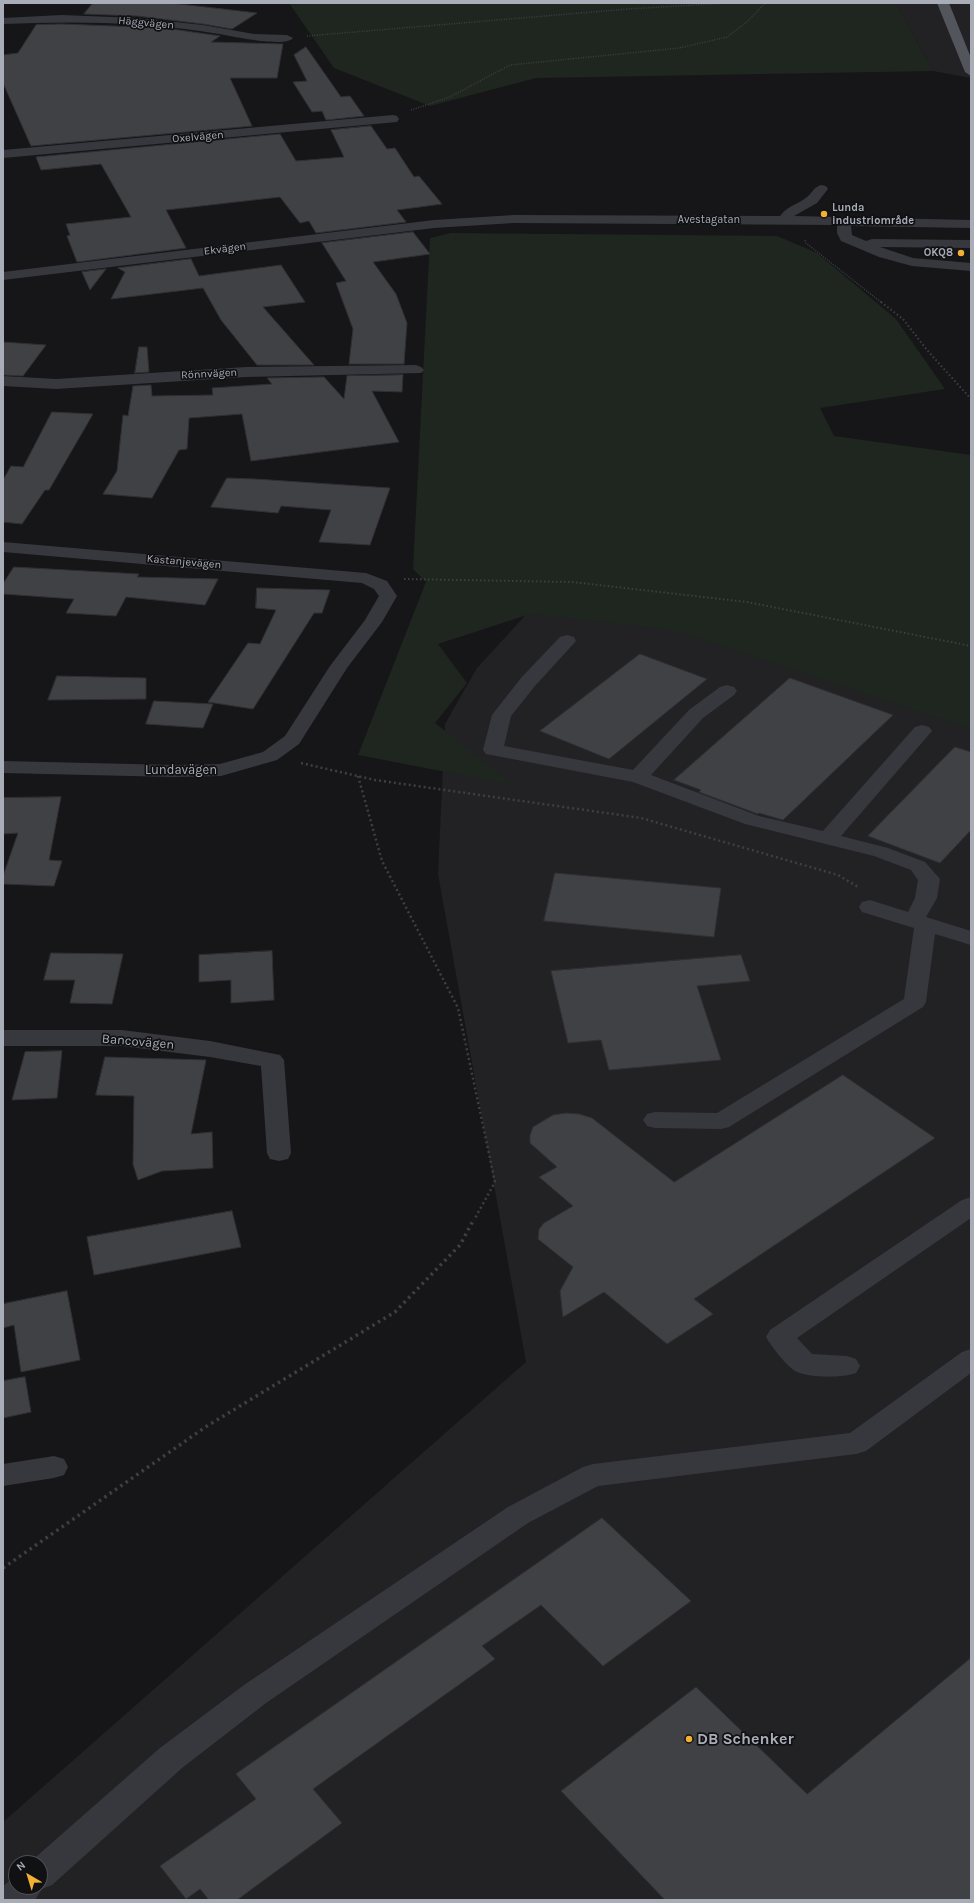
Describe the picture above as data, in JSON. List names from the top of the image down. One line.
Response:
{"streets":{"street":["Häggvägen","Oxelvägen","Avestagatan","Ekvägen","Rönnvägen","Kastanjevägen","Lundavägen","Bancovägen"]},"crossings":[["Avestagatan","Ekvägen"],["Kastanjevägen","Lundavägen"]],"places":["Lunda industriområde","OKQ8","DB Schenker"],"north":"top left"}
